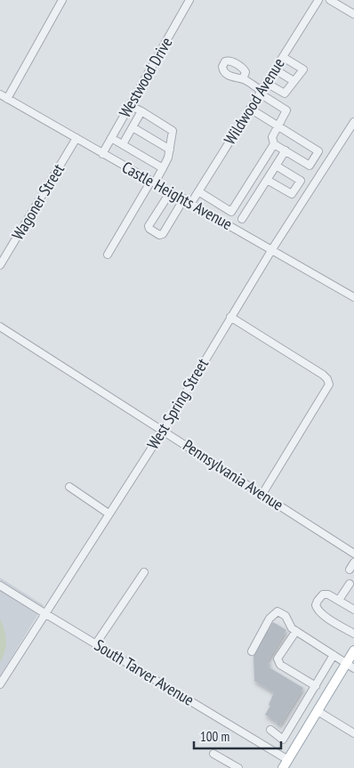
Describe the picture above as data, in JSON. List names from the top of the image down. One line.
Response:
{"streets":{"street":["Westwood Drive","Wildwood Avenue","Castle Heights Avenue","Wagoner Street","West Spring Street","Pennsylvania Avenue","South Tarver Avenue"]},"crossings":[["Westwood Drive","Castle Heights Avenue"],["Wildwood Avenue","Castle Heights Avenue"],["Castle Heights Avenue","Wagoner Street"],["Castle Heights Avenue","West Spring Street"],["West Spring Street","Pennsylvania Avenue"],["West Spring Street","South Tarver Avenue"]],"scale_bar":"100 m"}
